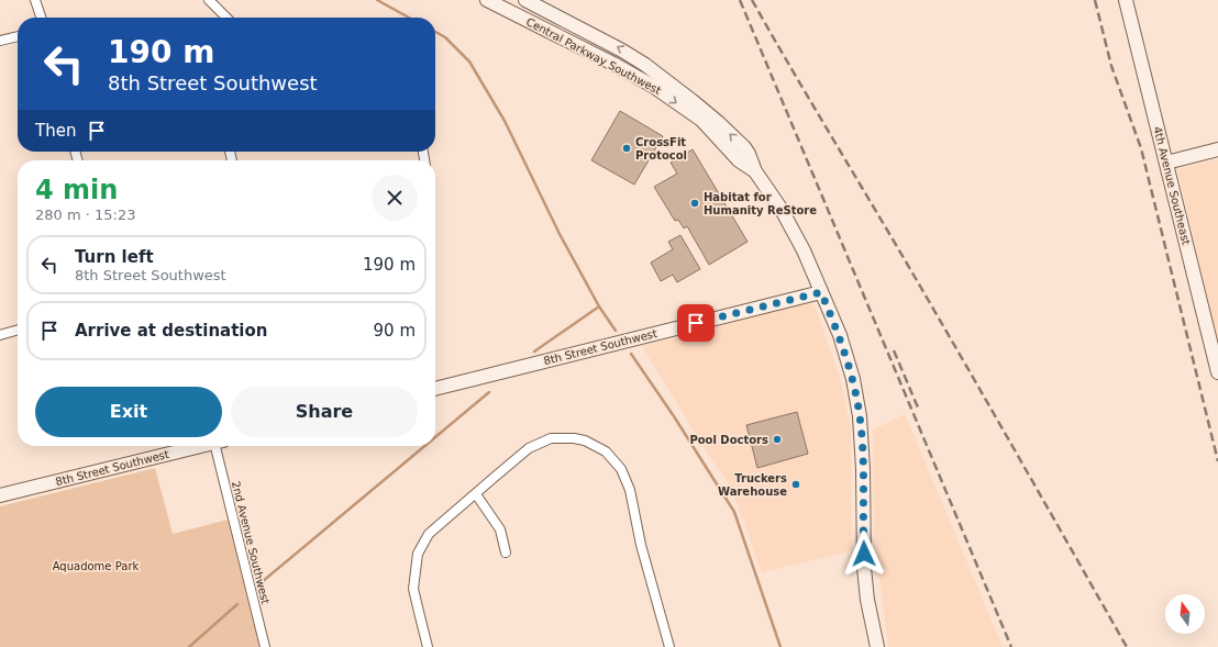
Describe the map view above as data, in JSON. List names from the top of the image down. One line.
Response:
{"streets":{"street":["Central Parkway Southwest","4th Avenue Southeast","8th Street Southwest","2nd Avenue Southwest"]},"crossings":[["Central Parkway Southwest","8th Street Southwest"]],"parks":["Aquadome Park"],"places":["CrossFit Protocol","Habitat for Humanity ReStore","Pool Doctors","Truckers Warehouse"],"north":"top","page":{"turn":["190 m","8th Street Southwest"],"then":"Then","heading":["4 min","280 m · 15:23"],"list":[{"name":"Turn left","note":"8th Street Southwest","value":"190 m"},{"name":"Arrive at destination","value":"90 m"}],"buttons":["Exit","Share"]}}
